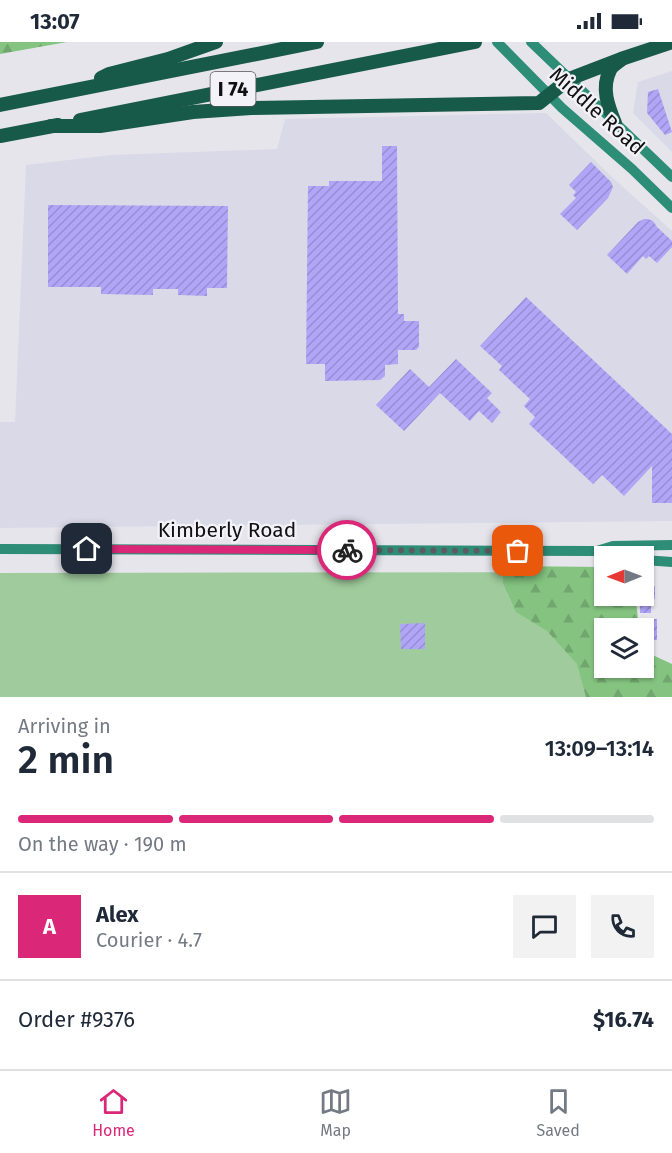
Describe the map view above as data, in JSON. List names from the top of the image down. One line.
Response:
{"streets":{"highway":["I 74"],"main road":["Middle Road","Kimberly Road"]},"north":"left","page":{"status":"13:07","heading":["2 min","Arriving in","13:09–13:14"],"panel":["Alex","Courier · 4.7","Order #9376","$16.74"],"bar":"On the way · 190 m","round":"A","tabs":["Home","Map","Saved"]}}
